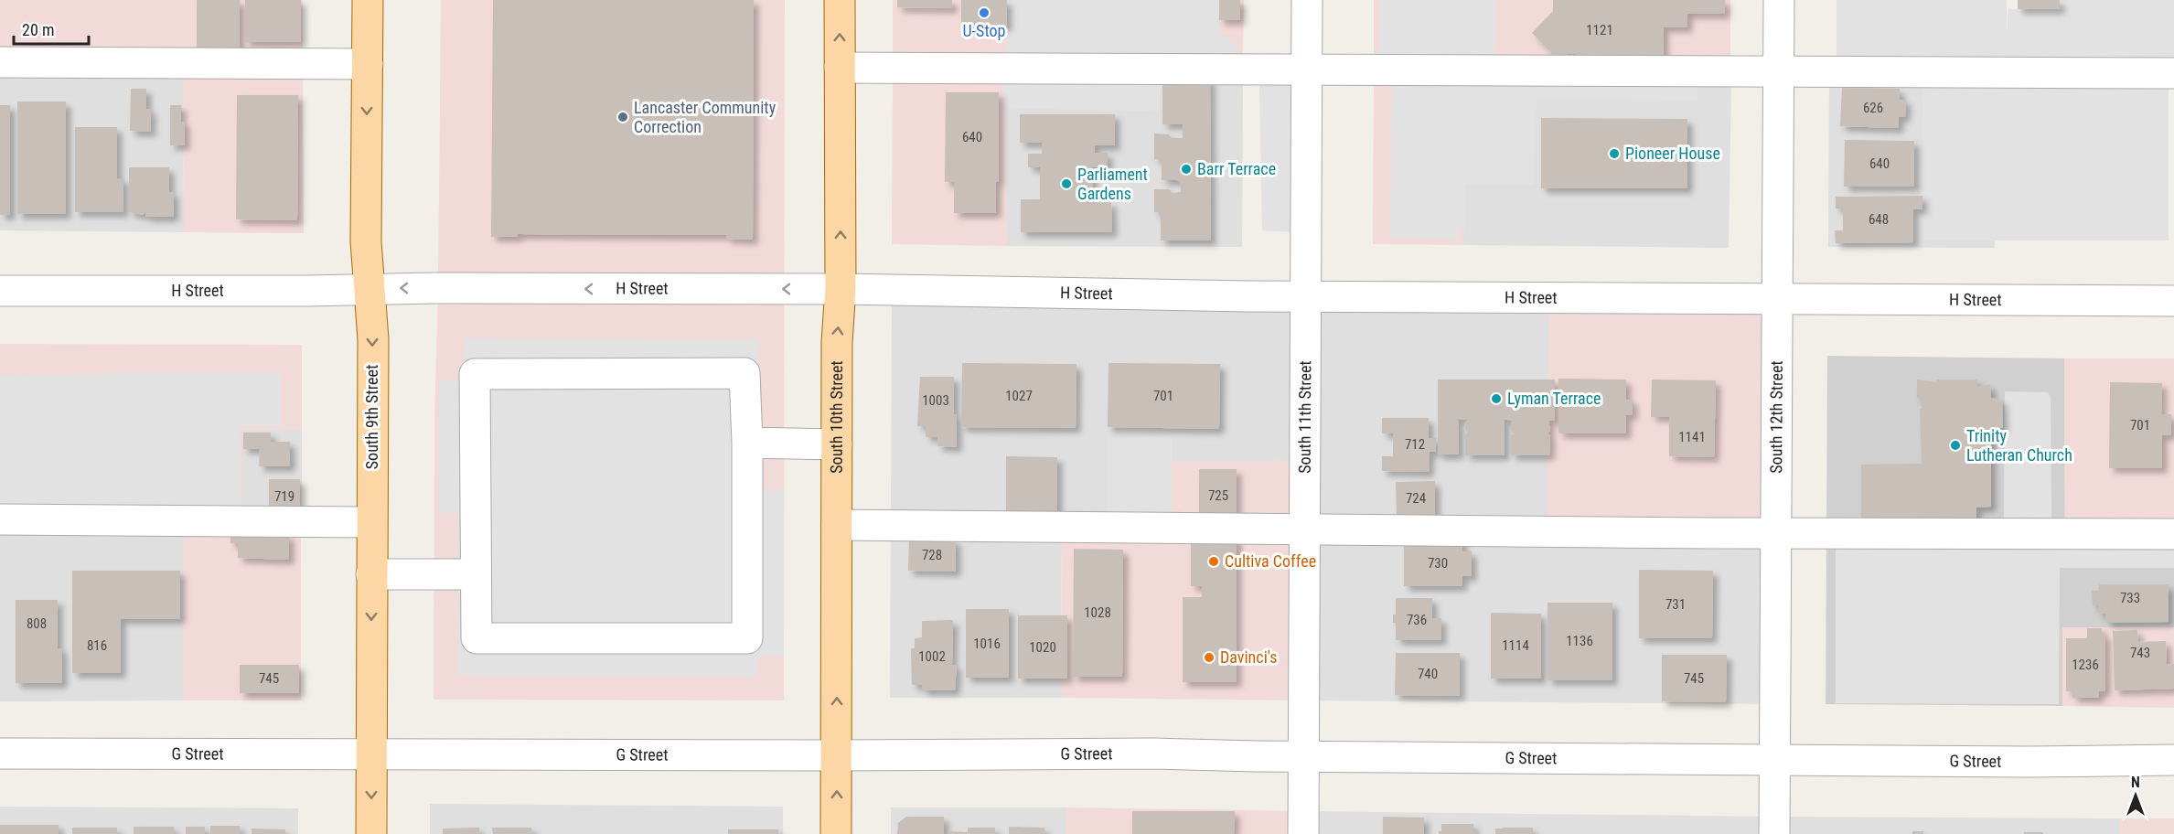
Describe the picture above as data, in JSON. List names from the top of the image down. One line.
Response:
{"streets":{"main road":["South 9th Street","South 10th Street"],"street":["H Street","South 11th Street","South 12th Street","G Street"]},"crossings":[["H Street","South 9th Street"],["H Street","South 10th Street"],["H Street","South 11th Street"],["H Street","South 12th Street"],["South 9th Street","G Street"],["South 10th Street","G Street"],["South 11th Street","G Street"],["South 12th Street","G Street"]],"one_way":["South 9th Street","South 10th Street"],"places":["U-Stop","Lancaster Community Correction","Pioneer House","Barr Terrace","Parliament Gardens","Lyman Terrace","Trinity Lutheran Church","Cultiva Coffee","Davinci's"],"house_numbers":["1121","626","640","640","648","1027","701","1003","701","1141","712","725","719","724","728","730","733","731","1028","736","808","1136","1016","816","1114","1020","743","1002","1236","740","745","745"],"scale_bar":"20 m","north":"top"}
